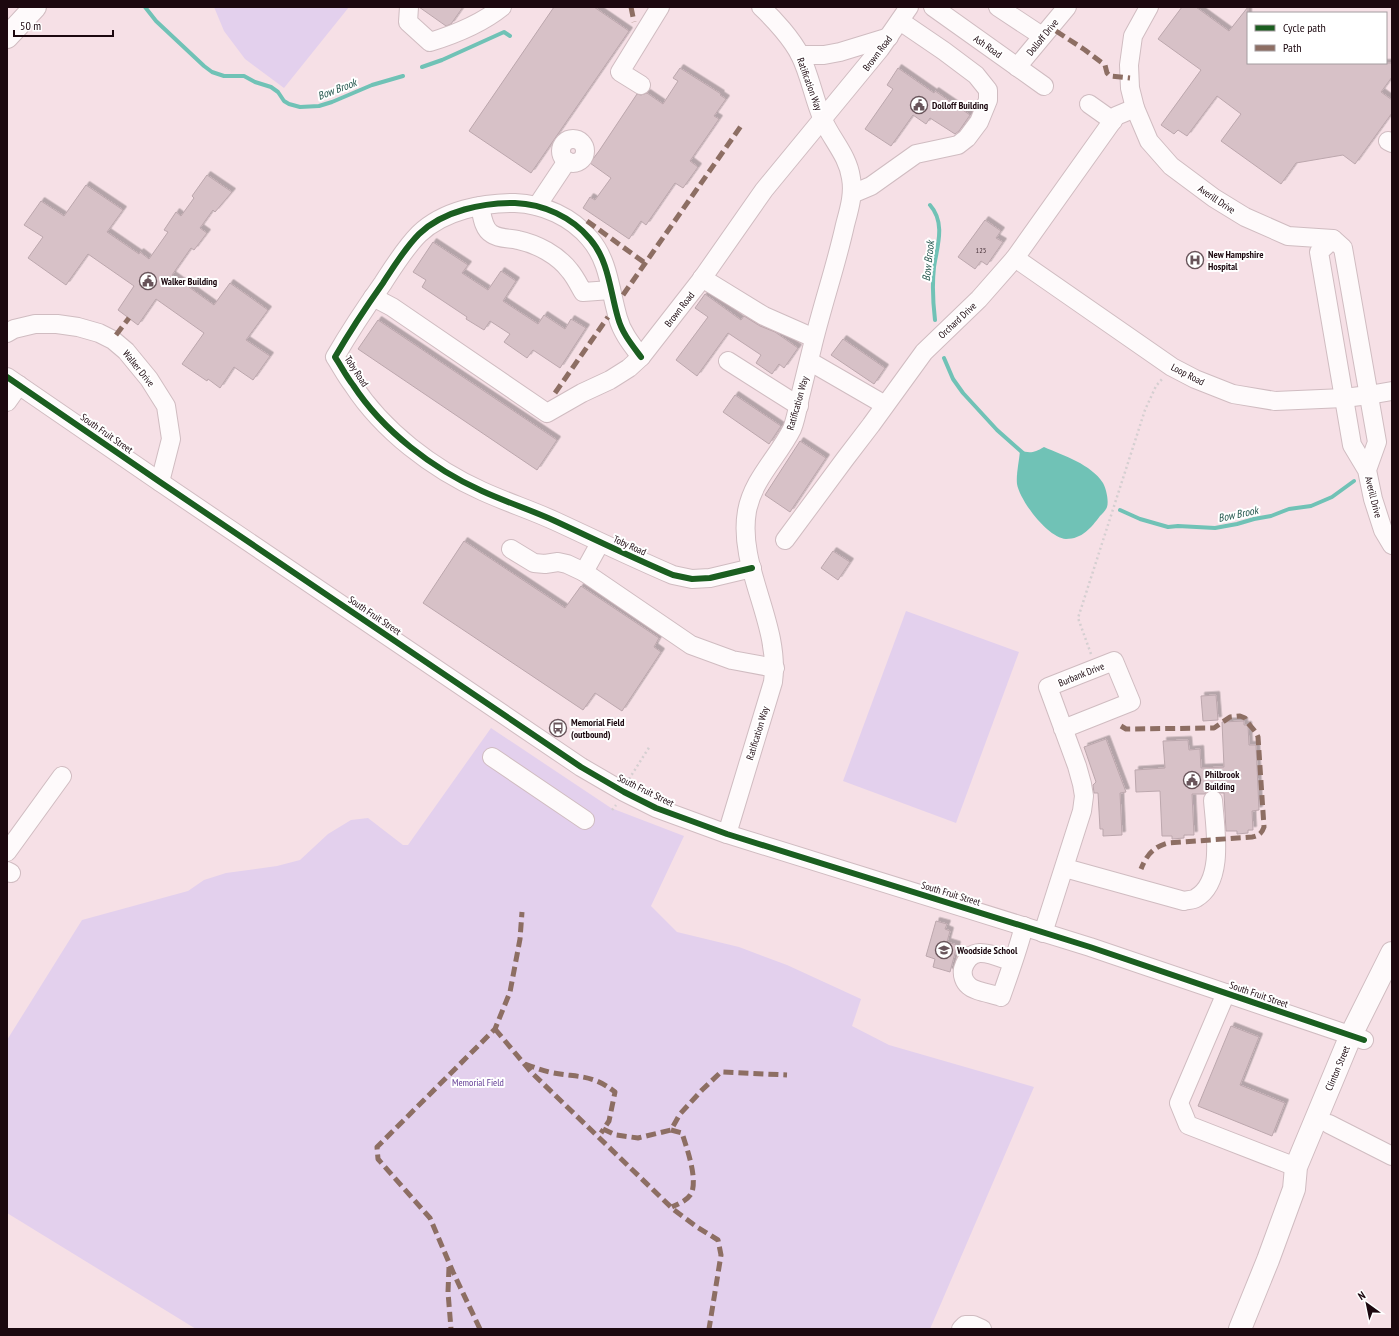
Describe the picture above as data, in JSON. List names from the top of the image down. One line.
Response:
{"streets":{"main road":["Clinton Street"],"street":["Dolloff Drive","Ash Road","Brown Road","Ratification Way","Averill Drive","Orchard Drive","Walker Drive","Toby Road","Loop Road","South Fruit Street","Burbank Drive"]},"crossings":[["Dolloff Drive","Ash Road"],["Brown Road","Ratification Way"],["Brown Road","Toby Road"],["Ratification Way","Toby Road"],["Ratification Way","South Fruit Street"],["Averill Drive","Orchard Drive"],["Averill Drive","Loop Road"],["Orchard Drive","Loop Road"],["Walker Drive","South Fruit Street"],["South Fruit Street","Burbank Drive"],["South Fruit Street","Clinton Street"]],"water":["Bow Brook"],"parks":["Memorial Field"],"places":{"public building":["Dolloff Building","Walker Building","Philbrook Building"],"hospital":["New Hampshire Hospital"],"bus stop":["Memorial Field (outbound)"],"school or university":["Woodside School"]},"house_numbers":["125"],"legend":["Cycle path","Path"],"scale_bar":"50 m","north":"top left"}
